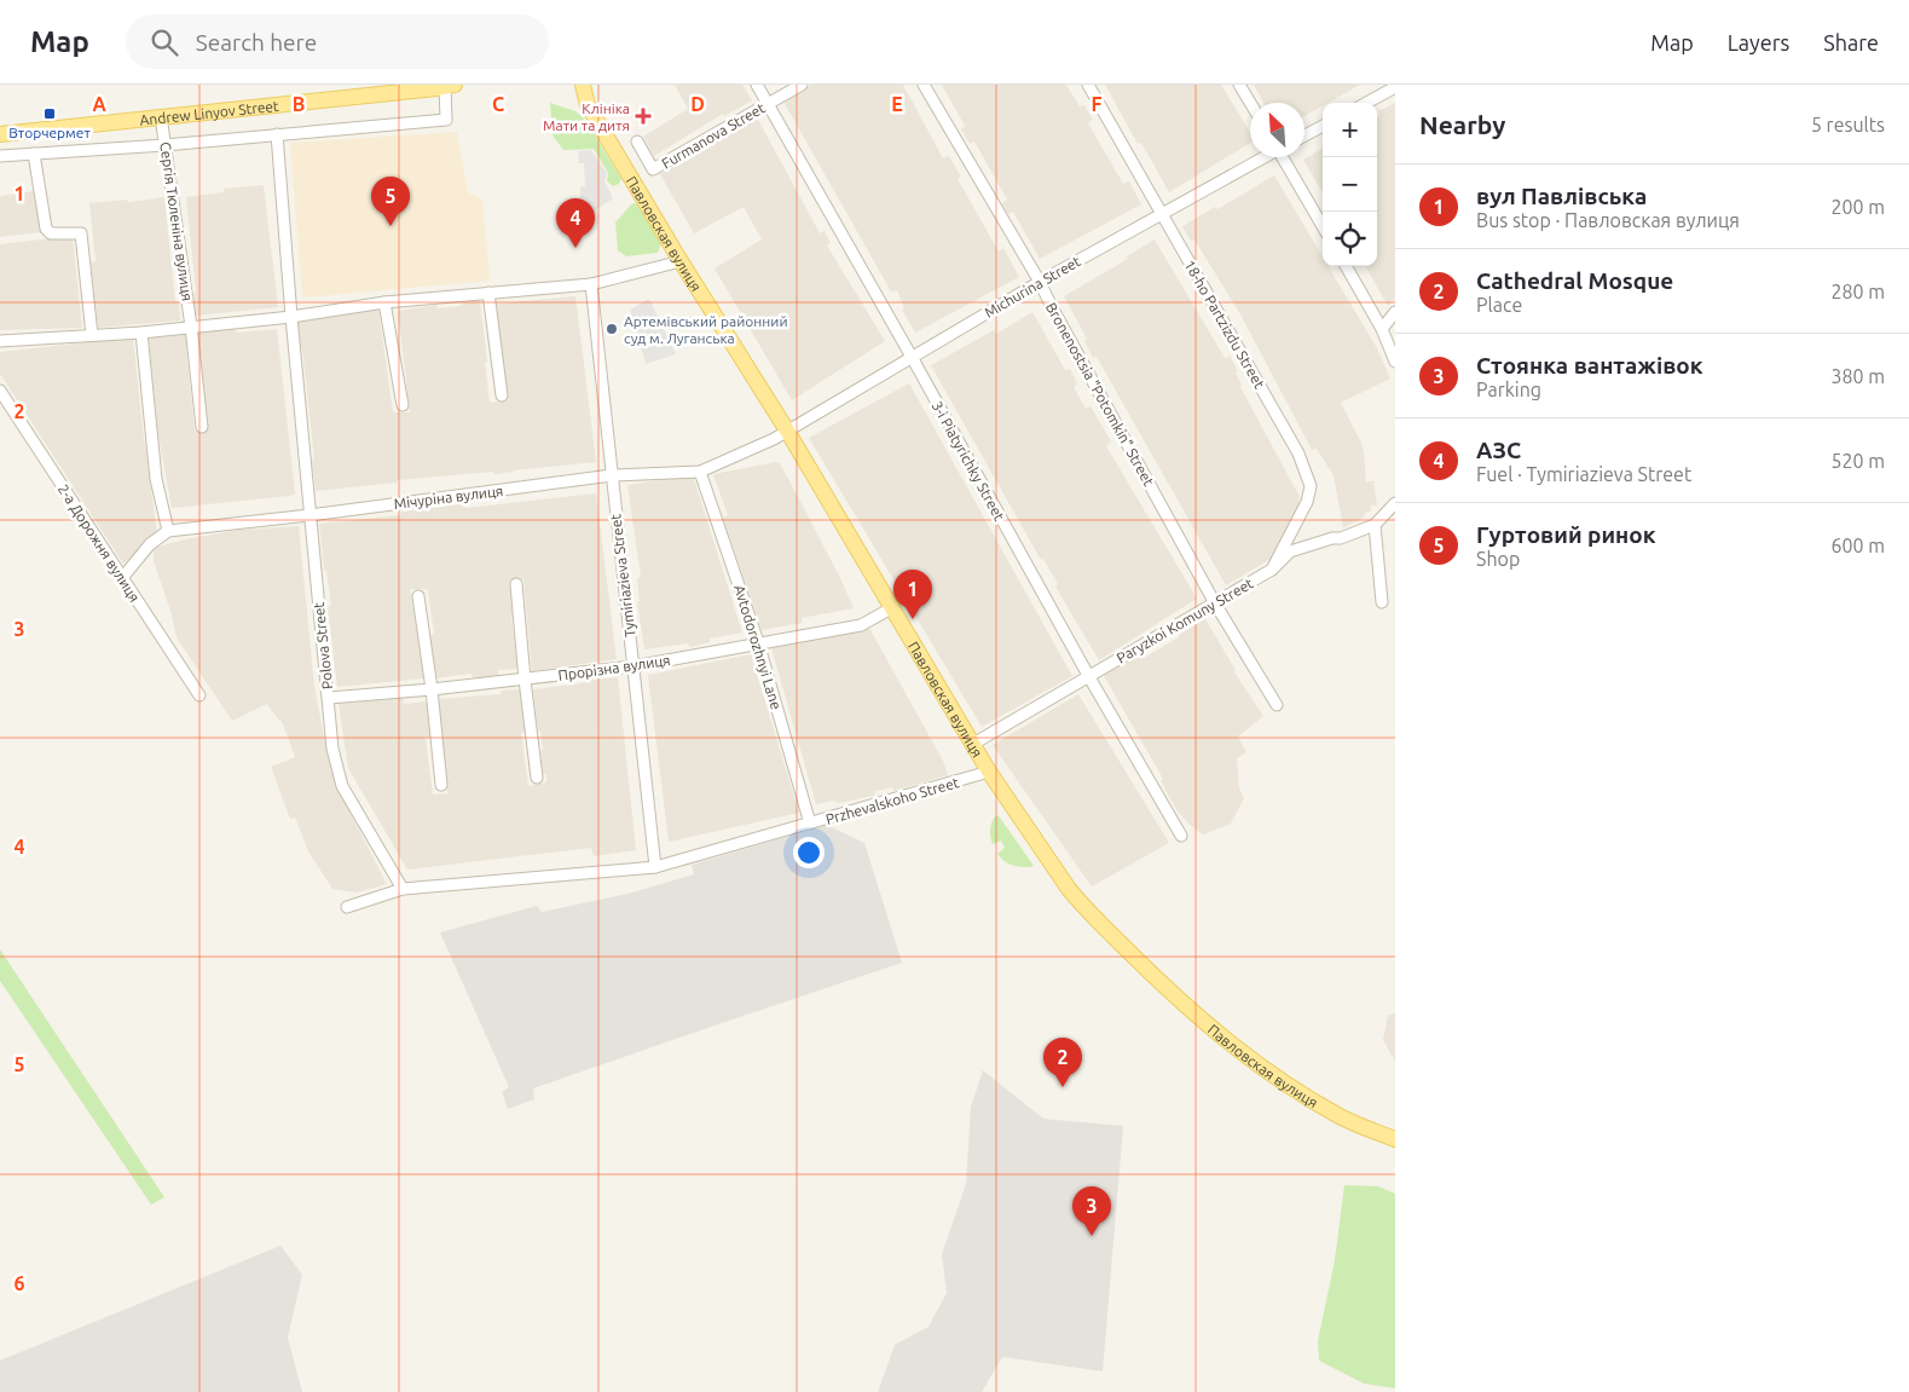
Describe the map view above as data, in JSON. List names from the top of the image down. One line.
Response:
{"streets":{"main road":["Andrew Linyov Street","Павловская вулиця"],"street":["Furmanova Street","Сергія Тюленіна вулиця","Michurina Street","18-ho Partzizdu Street","Bronenostsia \"Potomkin\" Street","3-i Piatyrichky Street","Мічуріна вулиця","2-а Дорожня вулиця","Tymiriazieva Street","Paryzkoi Komuny Street","Polova Street","Avtodorozhnyi Lane","Прорізна вулиця","Przhevalskoho Street"]},"crossings":[["Andrew Linyov Street","Сергія Тюленіна вулиця"],["Furmanova Street","3-i Piatyrichky Street"],["Павловская вулиця","Michurina Street"],["Павловская вулиця","Мічуріна вулиця"],["Павловская вулиця","Paryzkoi Komuny Street"],["Павловская вулиця","Прорізна вулиця"],["Павловская вулиця","Przhevalskoho Street"],["Michurina Street","18-ho Partzizdu Street"],["Michurina Street","Bronenostsia \"Potomkin\" Street"],["Michurina Street","3-i Piatyrichky Street"],["Michurina Street","Мічуріна вулиця"],["18-ho Partzizdu Street","Paryzkoi Komuny Street"],["Bronenostsia \"Potomkin\" Street","Paryzkoi Komuny Street"],["3-i Piatyrichky Street","Paryzkoi Komuny Street"],["Мічуріна вулиця","Tymiriazieva Street"],["Мічуріна вулиця","Polova Street"],["Мічуріна вулиця","Avtodorozhnyi Lane"],["Tymiriazieva Street","Прорізна вулиця"],["Tymiriazieva Street","Przhevalskoho Street"],["Polova Street","Прорізна вулиця"],["Avtodorozhnyi Lane","Прорізна вулиця"],["Avtodorozhnyi Lane","Przhevalskoho Street"]],"places":{"transit":["Вторчермет"],"health":["Клініка Мати та дитя"],"other":["Артемівський районний суд м. Луганська"]},"north":"top left","page":{"header":"Map","search":"Search here","nav":["Map","Layers","Share"],"heading":["Nearby","5 results"],"map_buttons":["+","−"],"list":[{"mark":"1","name":"вул Павлівська","note":"Bus stop · Павловская вулиця","value":"200 m"},{"mark":"2","name":"Cathedral Mosque","note":"Place","value":"280 m"},{"mark":"3","name":"Стоянка вантажівок","note":"Parking","value":"380 m"},{"mark":"4","name":"АЗС","note":"Fuel · Tymiriazieva Street","value":"520 m"},{"mark":"5","name":"Гуртовий ринок","note":"Shop","value":"600 m"}],"pins":["5","4","1","2","3"]},"grid":{"columns":["A","B","C","D","E","F"],"rows":["1","2","3","4","5","6"]}}
